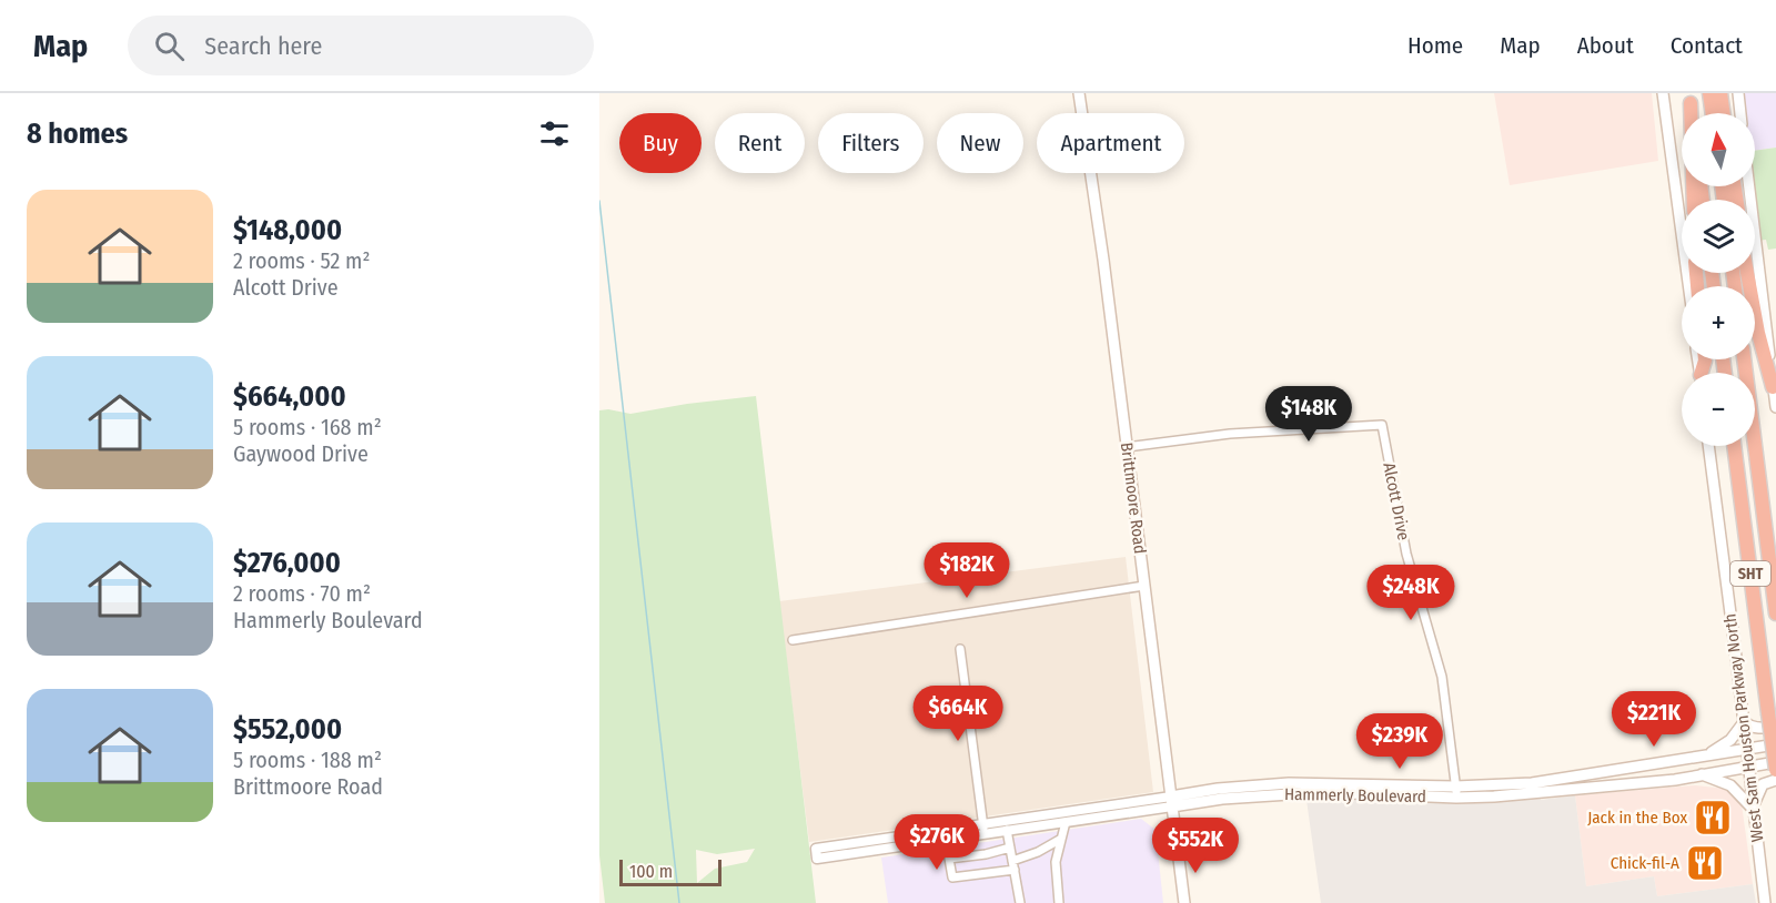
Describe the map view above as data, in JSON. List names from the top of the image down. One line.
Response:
{"streets":{"highway":["SHT"],"main road":["Brittmoore Road","West Sam Houston Parkway North","Hammerly Boulevard"],"street":["Alcott Drive"]},"crossings":[["Brittmoore Road","Alcott Drive"],["Brittmoore Road","Hammerly Boulevard"],["Alcott Drive","Hammerly Boulevard"],["West Sam Houston Parkway North","Hammerly Boulevard"]],"places":{"restaurant":["Jack in the Box","Chick-fil-A"]},"scale_bar":"100 m","north":"top","page":{"header":"Map","search":"Search here","nav":["Home","Map","About","Contact"],"heading":"8 homes","map_buttons":["+","−"],"chip":["Buy","Rent","Filters","New","Apartment"],"list":[{"name":"$148,000","note":"2 rooms · 52 m² · Alcott Drive"},{"name":"$664,000","note":"5 rooms · 168 m² · Gaywood Drive"},{"name":"$276,000","note":"2 rooms · 70 m² · Hammerly Boulevard"},{"name":"$552,000","note":"5 rooms · 188 m² · Brittmoore Road"}],"price":["$148K","$182K","$248K","$664K","$221K","$239K","$276K","$552K"],"scale":"100 m"}}
